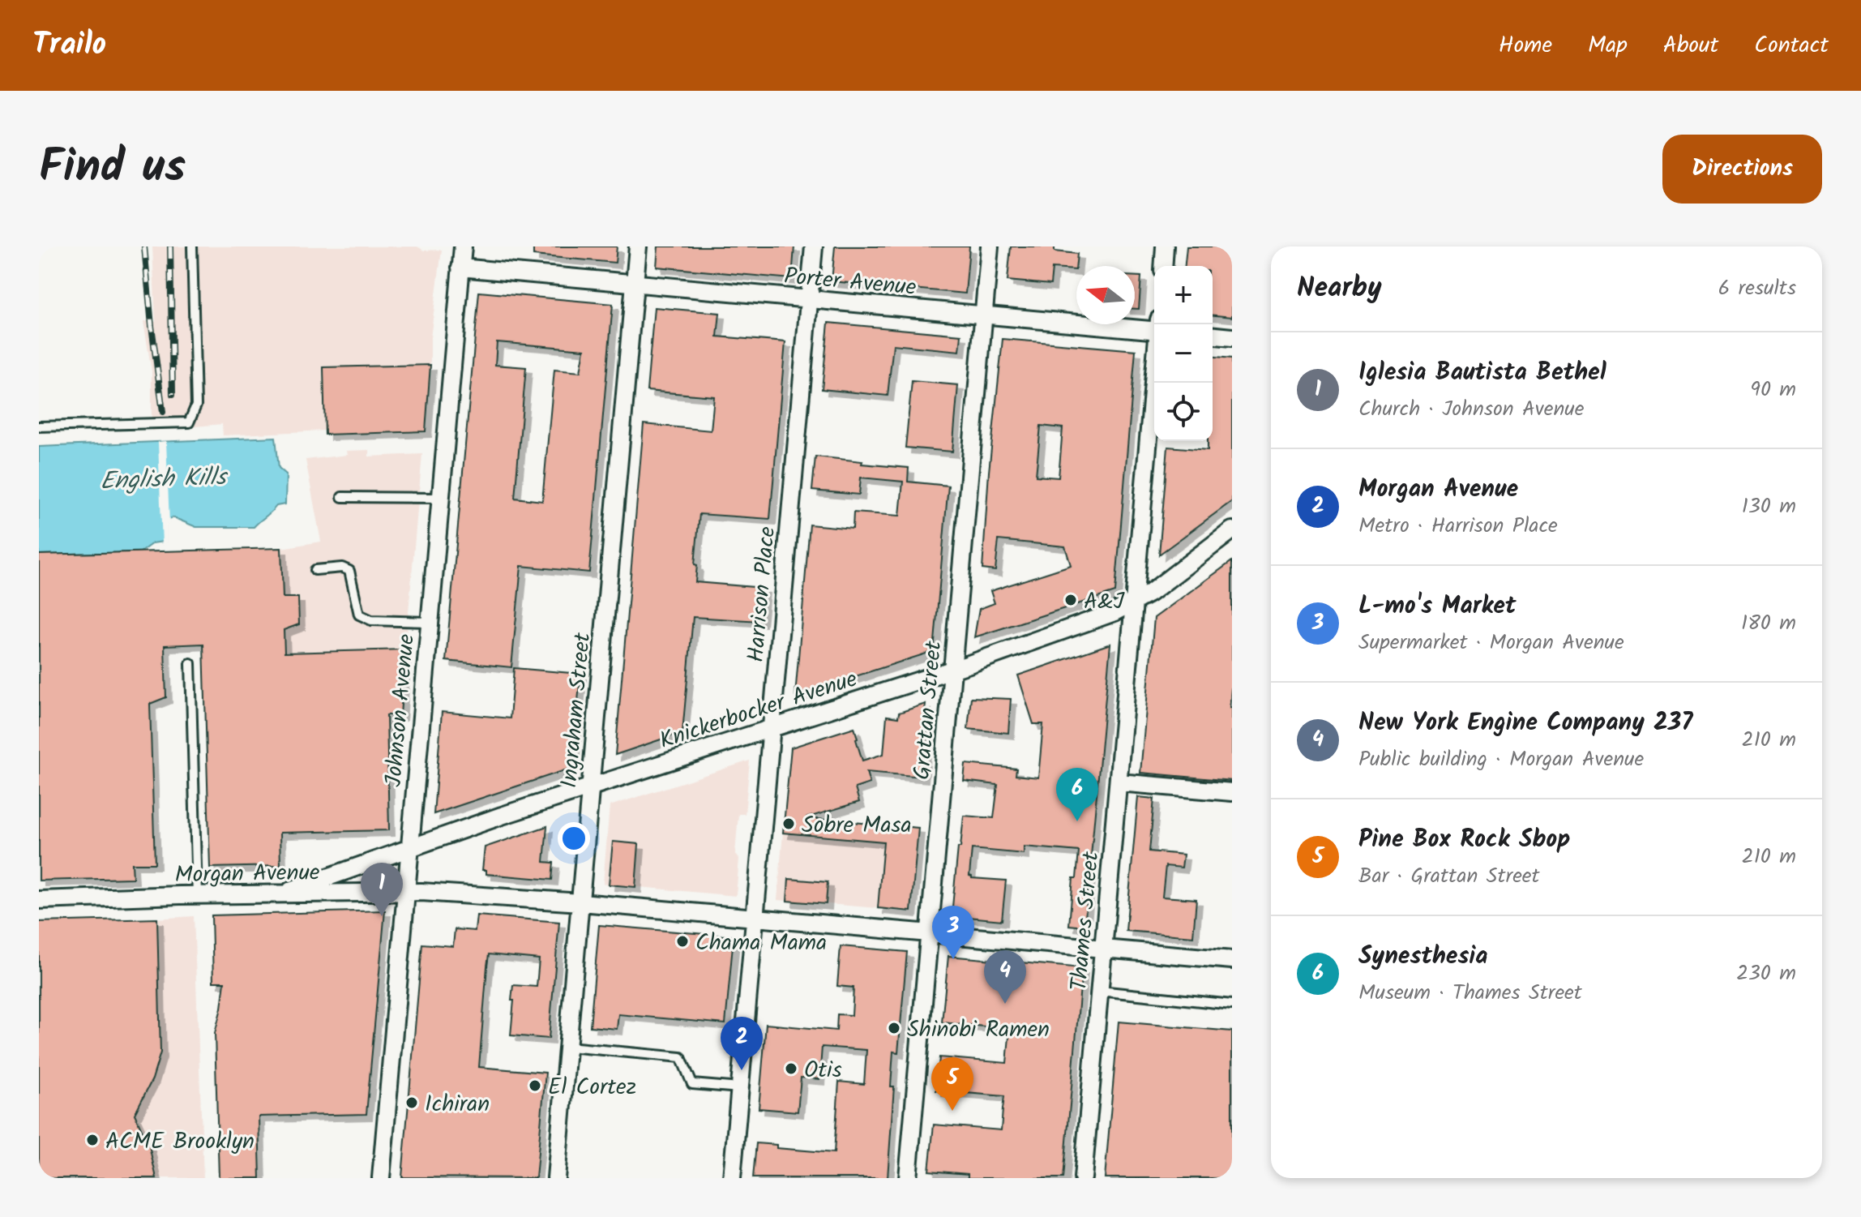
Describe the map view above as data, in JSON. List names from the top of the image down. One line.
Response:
{"streets":{"street":["Porter Avenue","Harrison Place","Knickerbocker Avenue","Johnson Avenue","Ingraham Street","Grattan Street","Morgan Avenue","Thames Street"]},"crossings":[["Porter Avenue","Harrison Place"],["Porter Avenue","Johnson Avenue"],["Porter Avenue","Ingraham Street"],["Porter Avenue","Grattan Street"],["Harrison Place","Knickerbocker Avenue"],["Harrison Place","Morgan Avenue"],["Knickerbocker Avenue","Johnson Avenue"],["Knickerbocker Avenue","Ingraham Street"],["Knickerbocker Avenue","Grattan Street"],["Knickerbocker Avenue","Morgan Avenue"],["Knickerbocker Avenue","Thames Street"],["Johnson Avenue","Morgan Avenue"],["Ingraham Street","Morgan Avenue"],["Grattan Street","Morgan Avenue"],["Morgan Avenue","Thames Street"]],"water":["English Kills"],"places":["A&J","Sobre Masa","Chama Mama","Shinobi Ramen","Otis","El Cortez","Ichiran","ACME Brooklyn"],"north":"left","page":{"header":"Trailo","nav":["Home","Map","About","Contact"],"title":"Find us","buttons":"Directions","heading":["Nearby","6 results"],"map_buttons":["+","−"],"list":[{"mark":"1","name":"Iglesia Bautista Bethel","note":"Church · Johnson Avenue","value":"90 m"},{"mark":"2","name":"Morgan Avenue","note":"Metro · Harrison Place","value":"130 m"},{"mark":"3","name":"L-mo's Market","note":"Supermarket · Morgan Avenue","value":"180 m"},{"mark":"4","name":"New York Engine Company 237","note":"Public building · Morgan Avenue","value":"210 m"},{"mark":"5","name":"Pine Box Rock Sbop","note":"Bar · Grattan Street","value":"210 m"},{"mark":"6","name":"Synesthesia","note":"Museum · Thames Street","value":"230 m"}],"pins":["6","1","3","4","2","5"]}}
